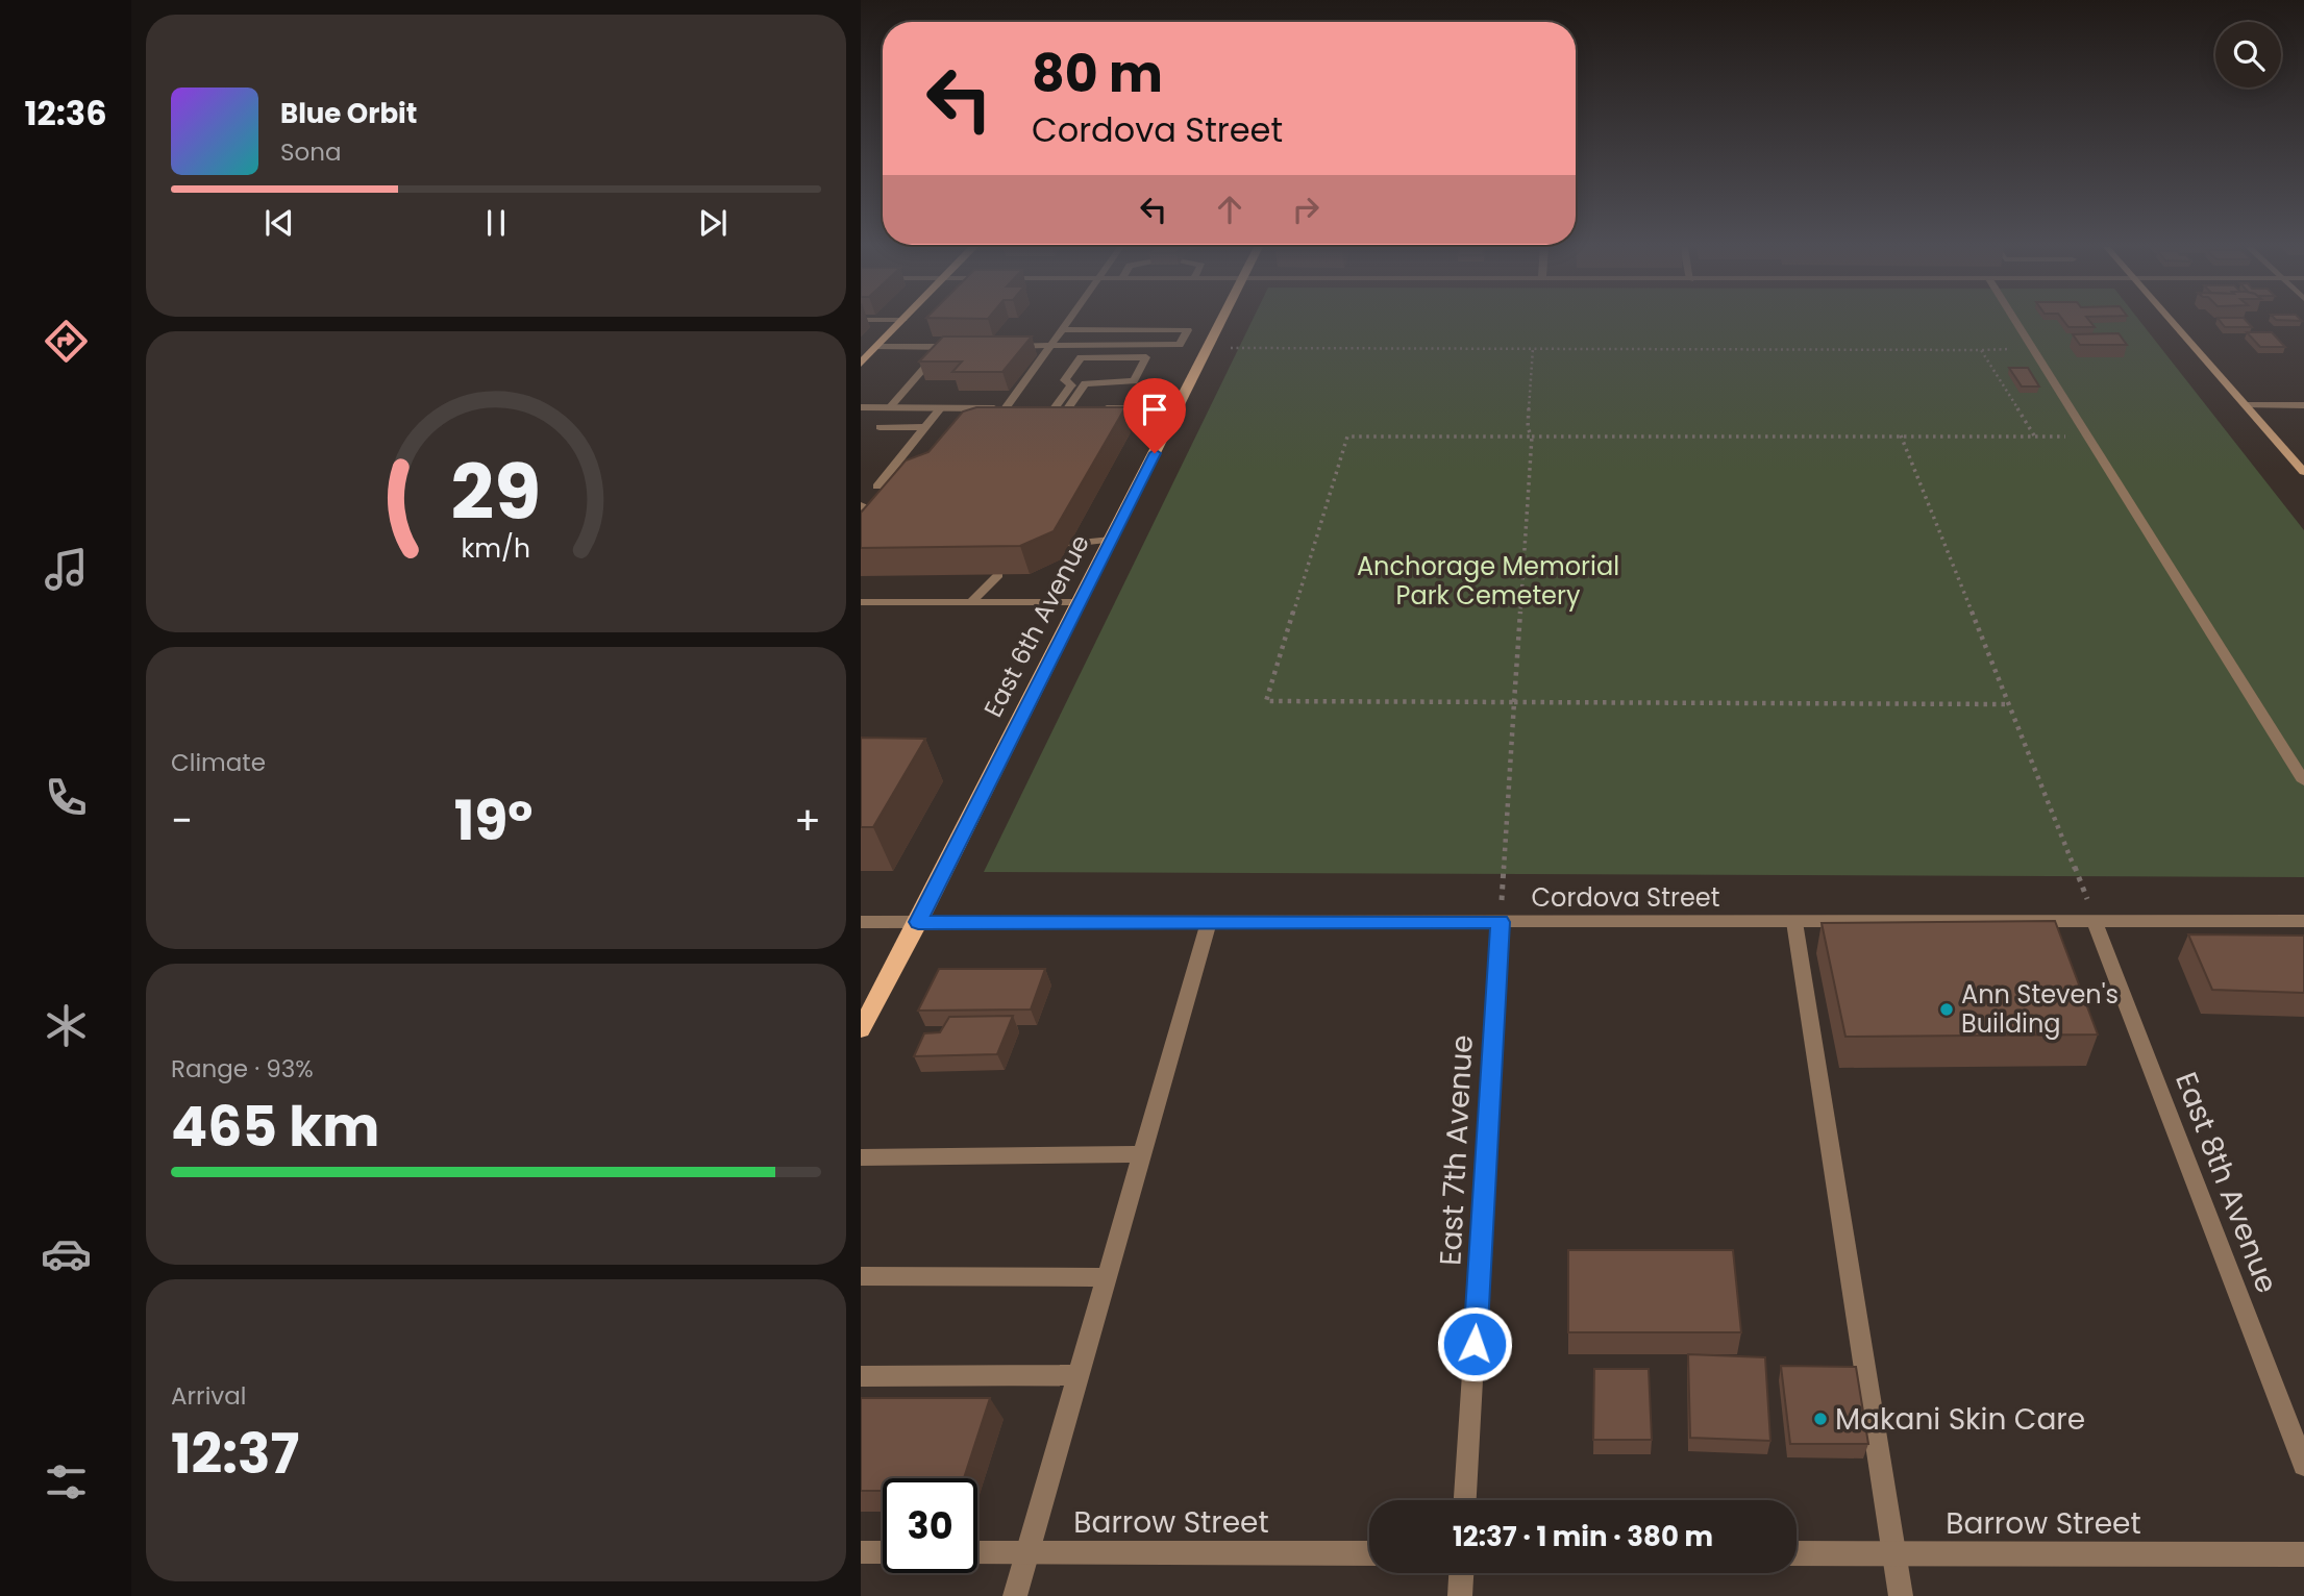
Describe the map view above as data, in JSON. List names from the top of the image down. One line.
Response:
{"streets":{"main road":["East 6th Avenue"],"street":["Cordova Street","East 7th Avenue","East 8th Avenue","Barrow Street"]},"crossings":[["East 6th Avenue","Cordova Street"],["Cordova Street","East 7th Avenue"],["Cordova Street","East 8th Avenue"]],"parks":["Anchorage Memorial Park Cemetery"],"places":["Ann Steven's Building","Makani Skin Care"],"page":{"tabs":"12:36","turn":["80 m","Cordova Street"],"song":["Blue Orbit","Sona"],"tile":["Climate",["Range · 93%","465 km"],["Arrival","12:37"]],"heat":["−","19°","+"],"limit":"30","trip":"12:37 · 1 min · 380 m","gauge":["29","km/h"]}}
